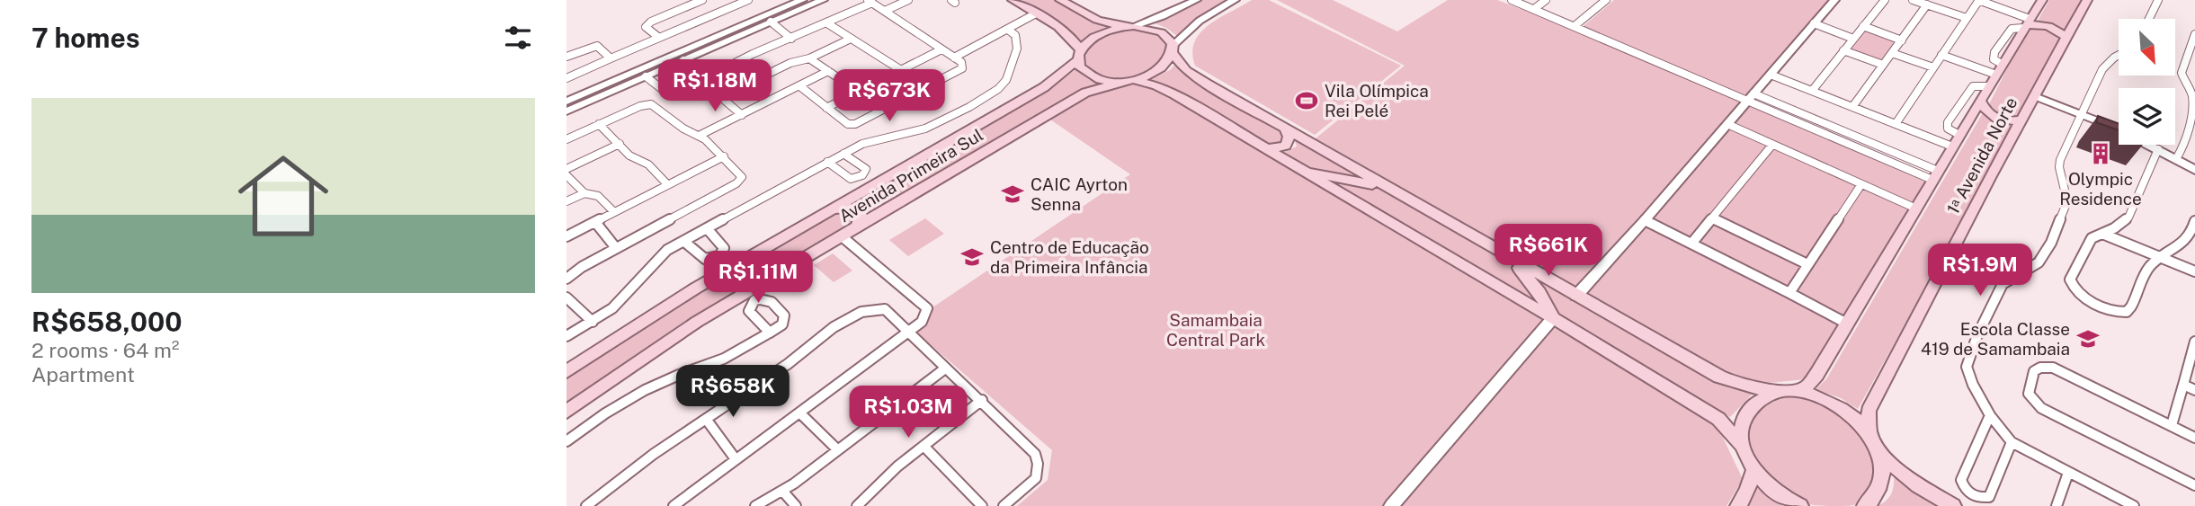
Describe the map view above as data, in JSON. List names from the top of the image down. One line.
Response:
{"streets":{"main road":["1ᵃ Avenida Norte","Avenida Primeira Sul"]},"parks":["Samambaia Central Park"],"places":{"sports":["Vila Olímpica Rei Pelé"],"building":["Olympic Residence"],"school or university":["CAIC Ayrton Senna","Centro de Educação da Primeira Infância","Escola Classe 419 de Samambaia"]},"north":"bottom right","page":{"heading":"7 homes","price":["R$1.18M","R$673K","R$661K","R$1.9M","R$1.11M","R$658K","R$1.03M"],"list":[{"name":"R$658,000","note":"2 rooms · 64 m² · Apartment"}]}}
